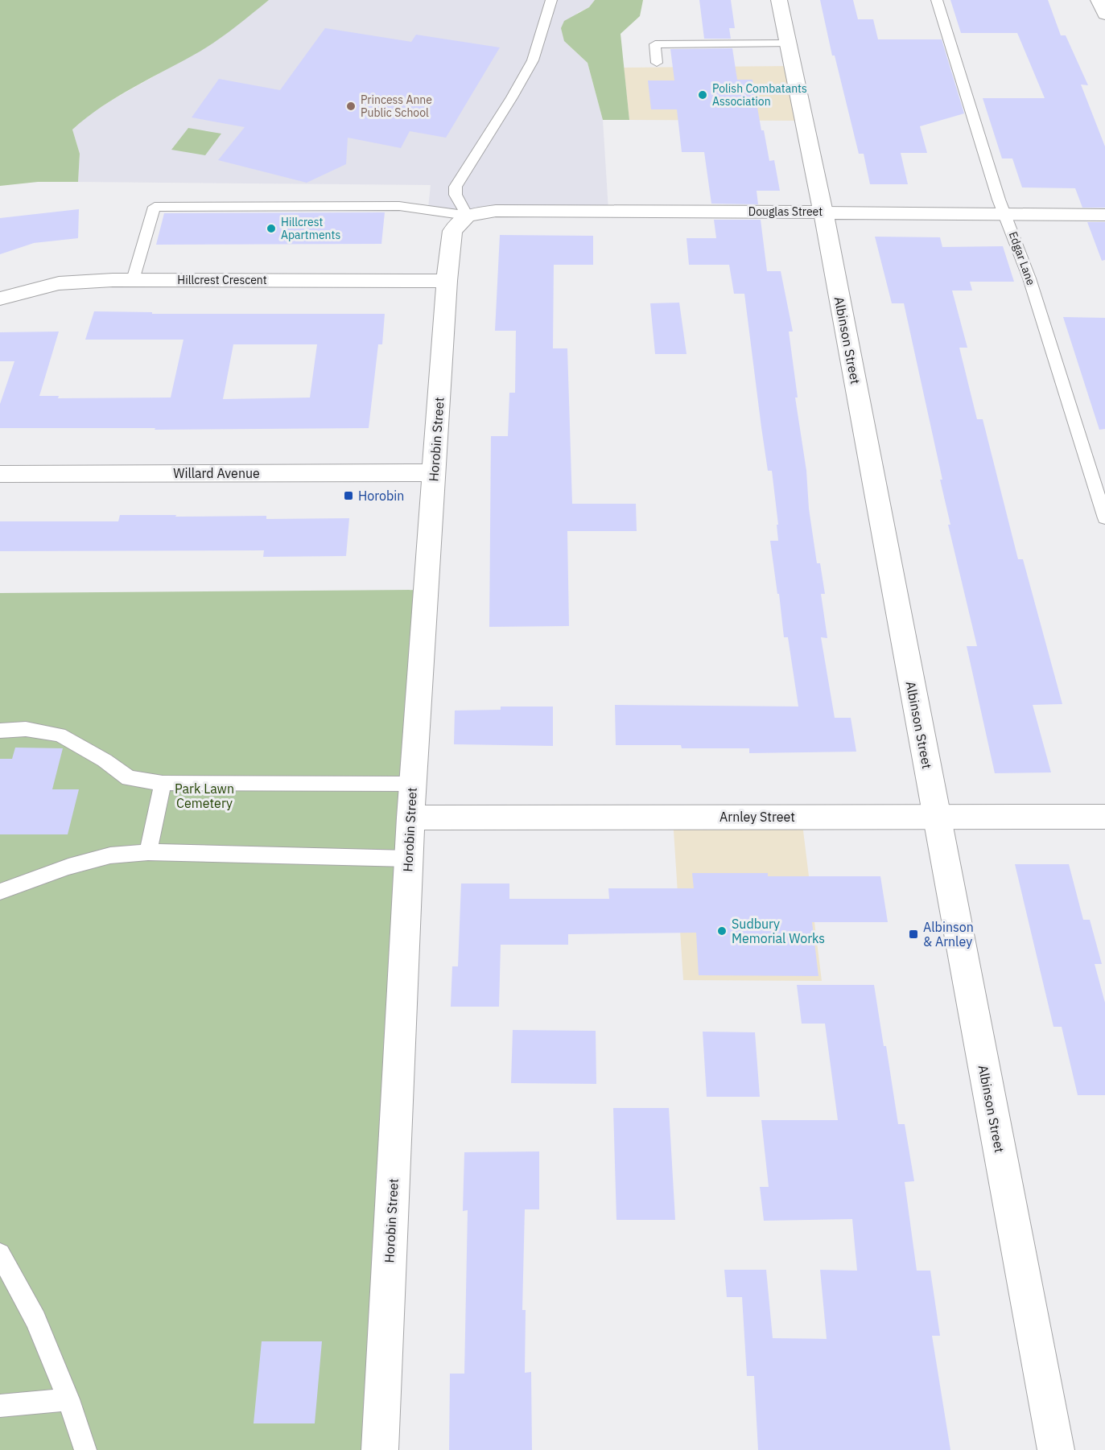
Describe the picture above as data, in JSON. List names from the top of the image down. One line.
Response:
{"streets":{"street":["Douglas Street","Hillcrest Crescent","Albinson Street","Horobin Street","Willard Avenue","Arnley Street"],"lane":["Edgar Lane"]},"crossings":[["Douglas Street","Edgar Lane"],["Douglas Street","Albinson Street"],["Douglas Street","Horobin Street"],["Hillcrest Crescent","Horobin Street"],["Albinson Street","Arnley Street"],["Horobin Street","Willard Avenue"],["Horobin Street","Arnley Street"]],"parks":["Park Lawn Cemetery"],"places":{"other":["Polish Combatants Association","Princess Anne Public School","Hillcrest Apartments","Sudbury Memorial Works"],"transit":["Horobin","Albinson & Arnley"]}}
